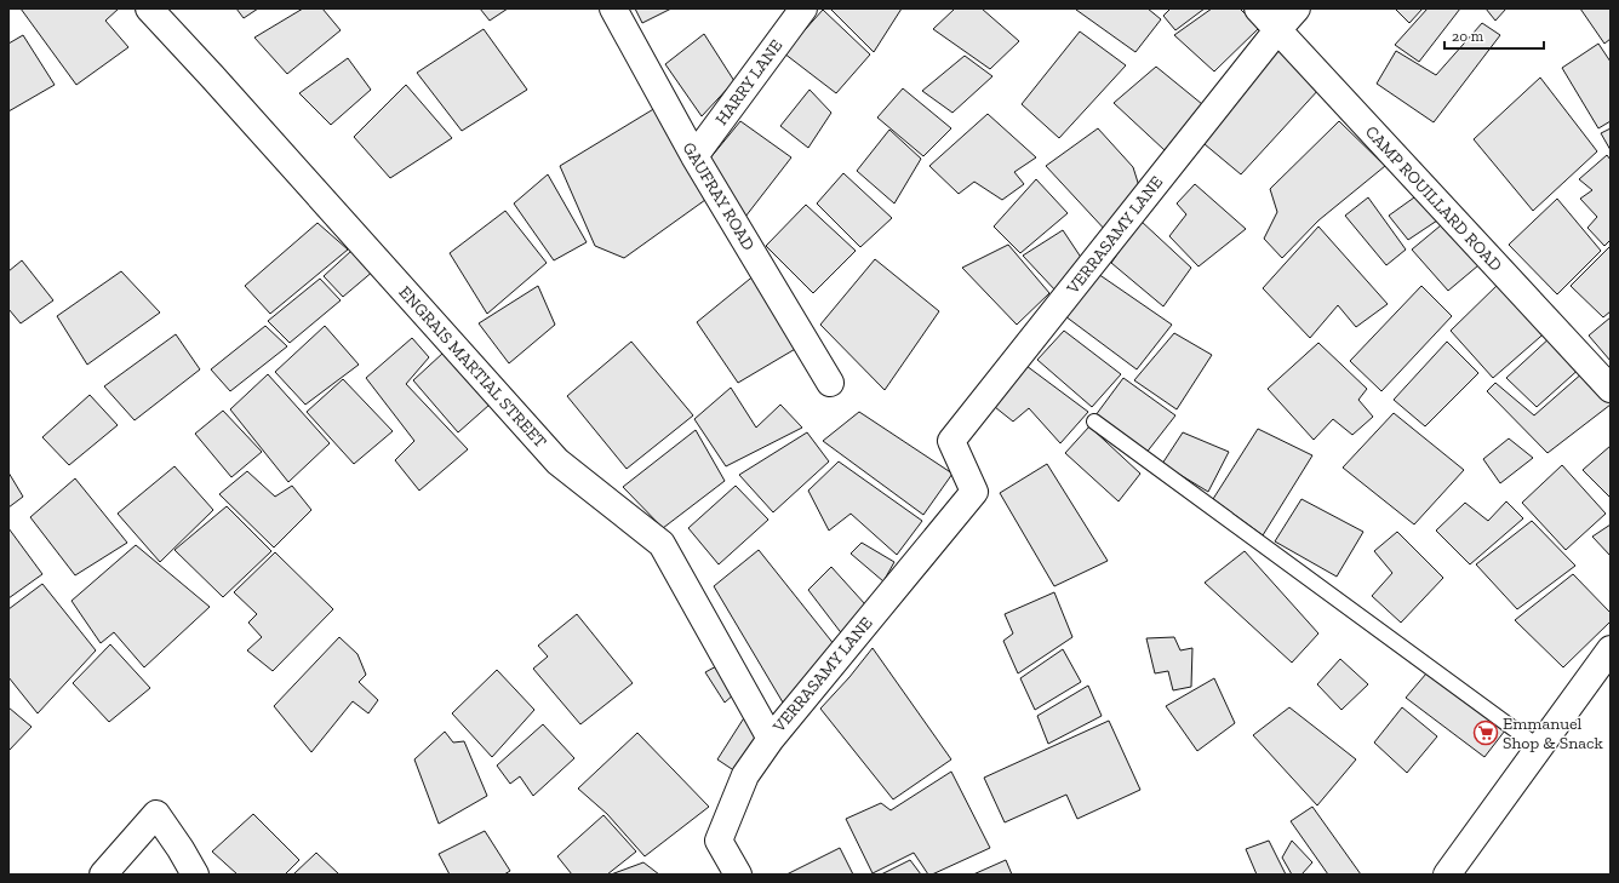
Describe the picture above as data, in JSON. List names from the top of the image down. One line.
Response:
{"streets":{"street":["HARRY LANE","GAUFRAY ROAD","CAMP ROUILLARD ROAD","VERRASAMY LANE","ENGRAIS MARTIAL STREET"]},"crossings":[["HARRY LANE","GAUFRAY ROAD"],["CAMP ROUILLARD ROAD","VERRASAMY LANE"],["VERRASAMY LANE","ENGRAIS MARTIAL STREET"]],"places":{"supermarket":["Emmanuel Shop & Snack"]},"scale_bar":"20 m"}
